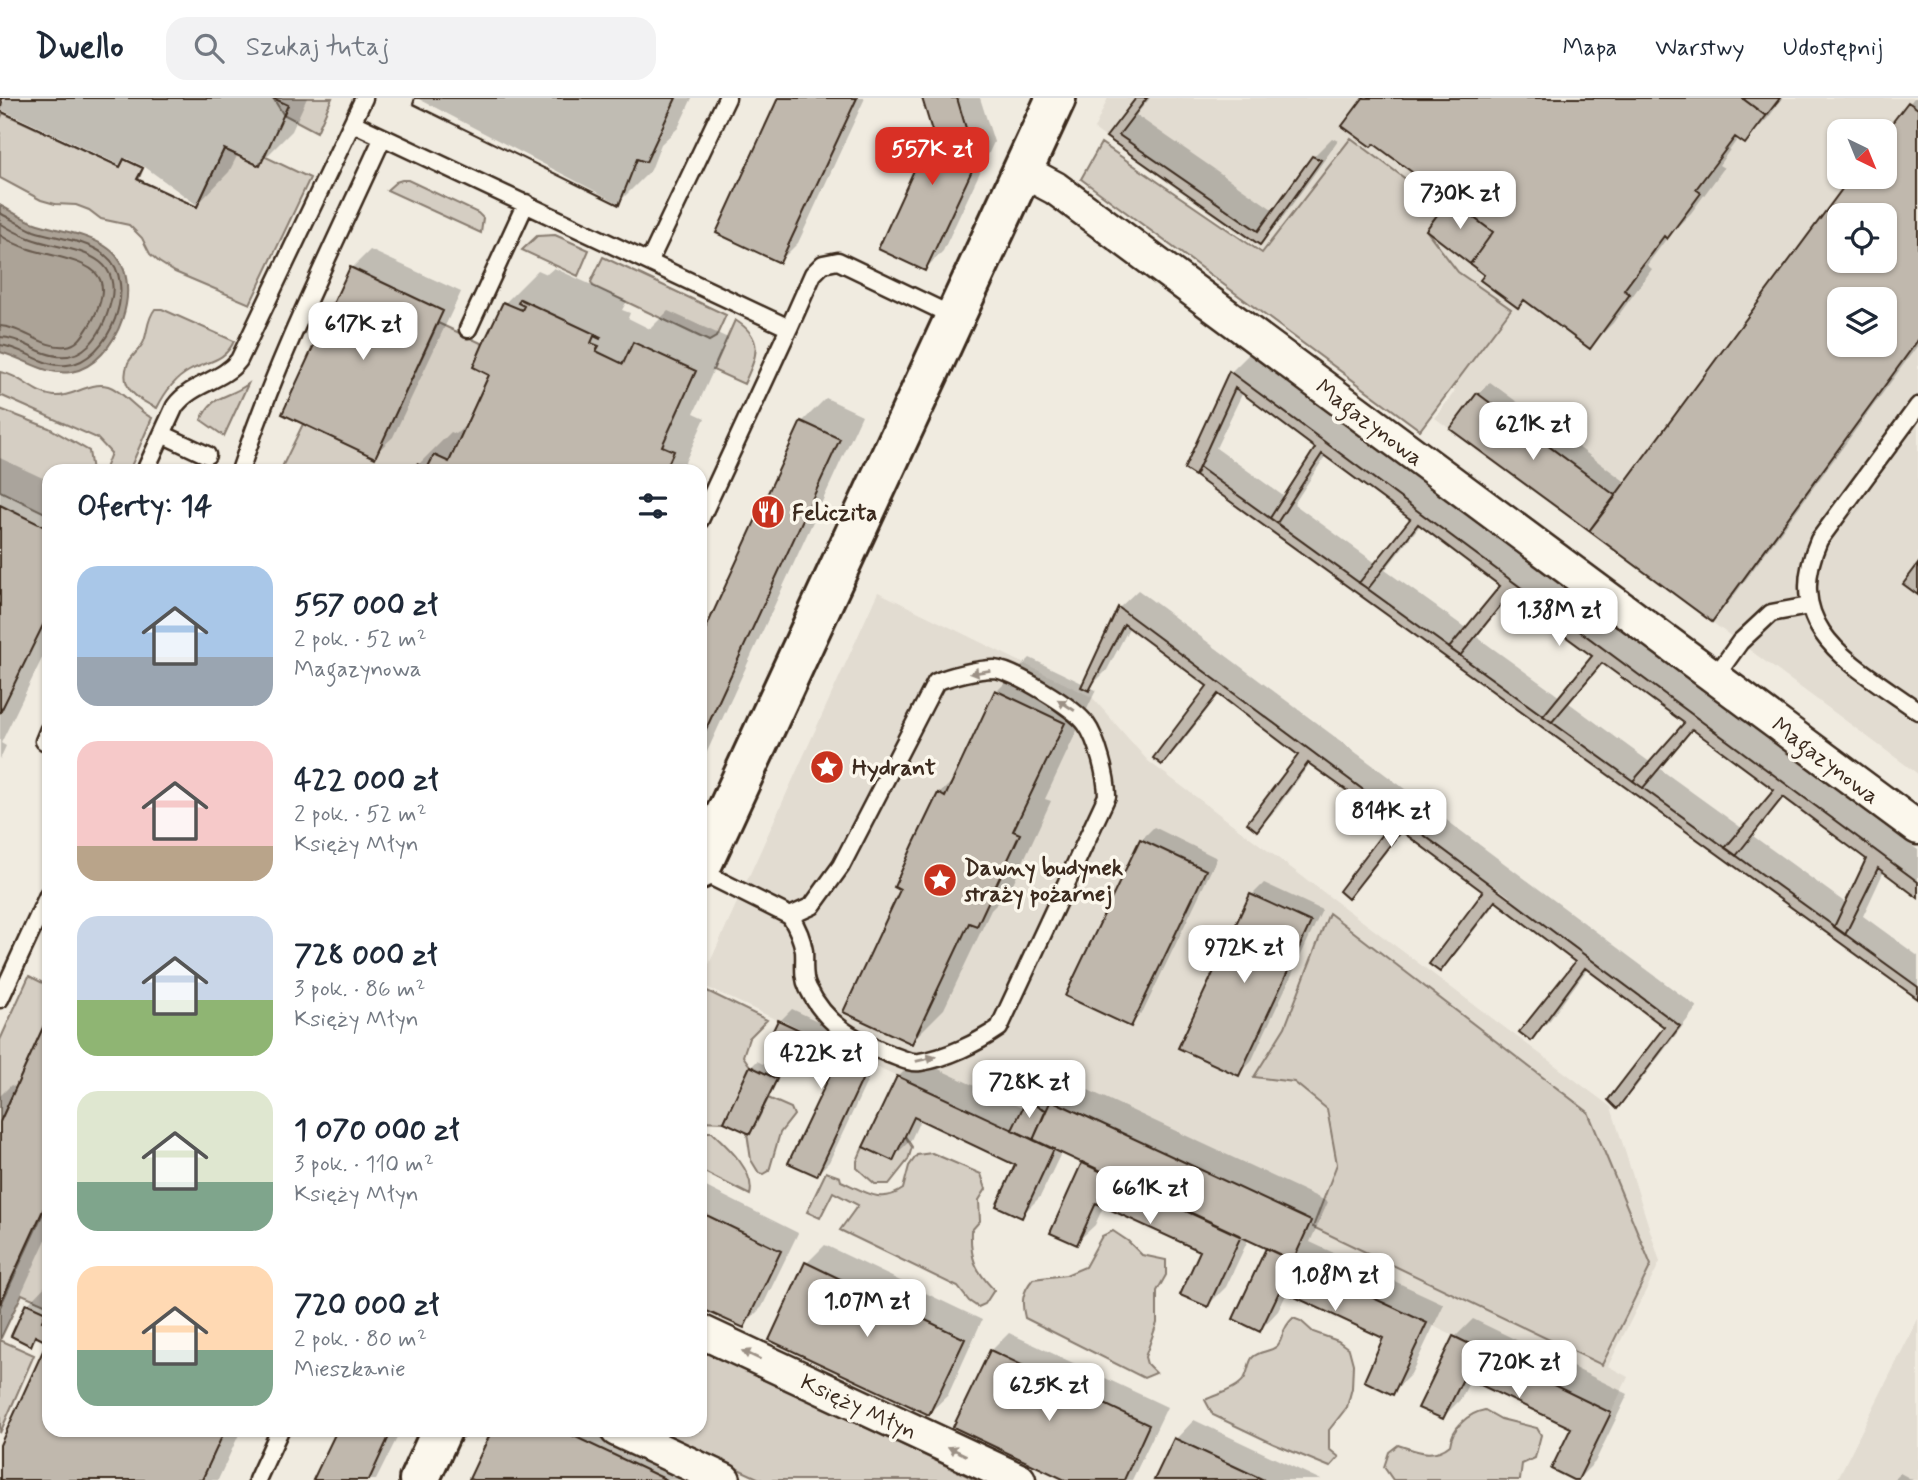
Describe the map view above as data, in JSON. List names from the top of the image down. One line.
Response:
{"streets":{"street":["Magazynowa","Księży Młyn"]},"one_way":["Księży Młyn"],"places":{"restaurant":["Feliczita"],"place":["Hydrant","Dawny budynek straży pożarnej"]},"north":"bottom right","page":{"header":"Dwello","search":"Szukaj tutaj","nav":["Mapa","Warstwy","Udostępnij"],"price":["557K zł","730K zł","617K zł","621K zł","1.38M zł","814K zł","972K zł","422K zł","728K zł","661K zł","1.08M zł","1.07M zł","720K zł","625K zł"],"heading":"Oferty: 14","list":[{"name":"557 000 zł","note":"2 pok. · 52 m² · Magazynowa"},{"name":"422 000 zł","note":"2 pok. · 52 m² · Księży Młyn"},{"name":"728 000 zł","note":"3 pok. · 86 m² · Księży Młyn"},{"name":"1 070 000 zł","note":"3 pok. · 110 m² · Księży Młyn"},{"name":"720 000 zł","note":"2 pok. · 80 m² · Mieszkanie"}]}}
